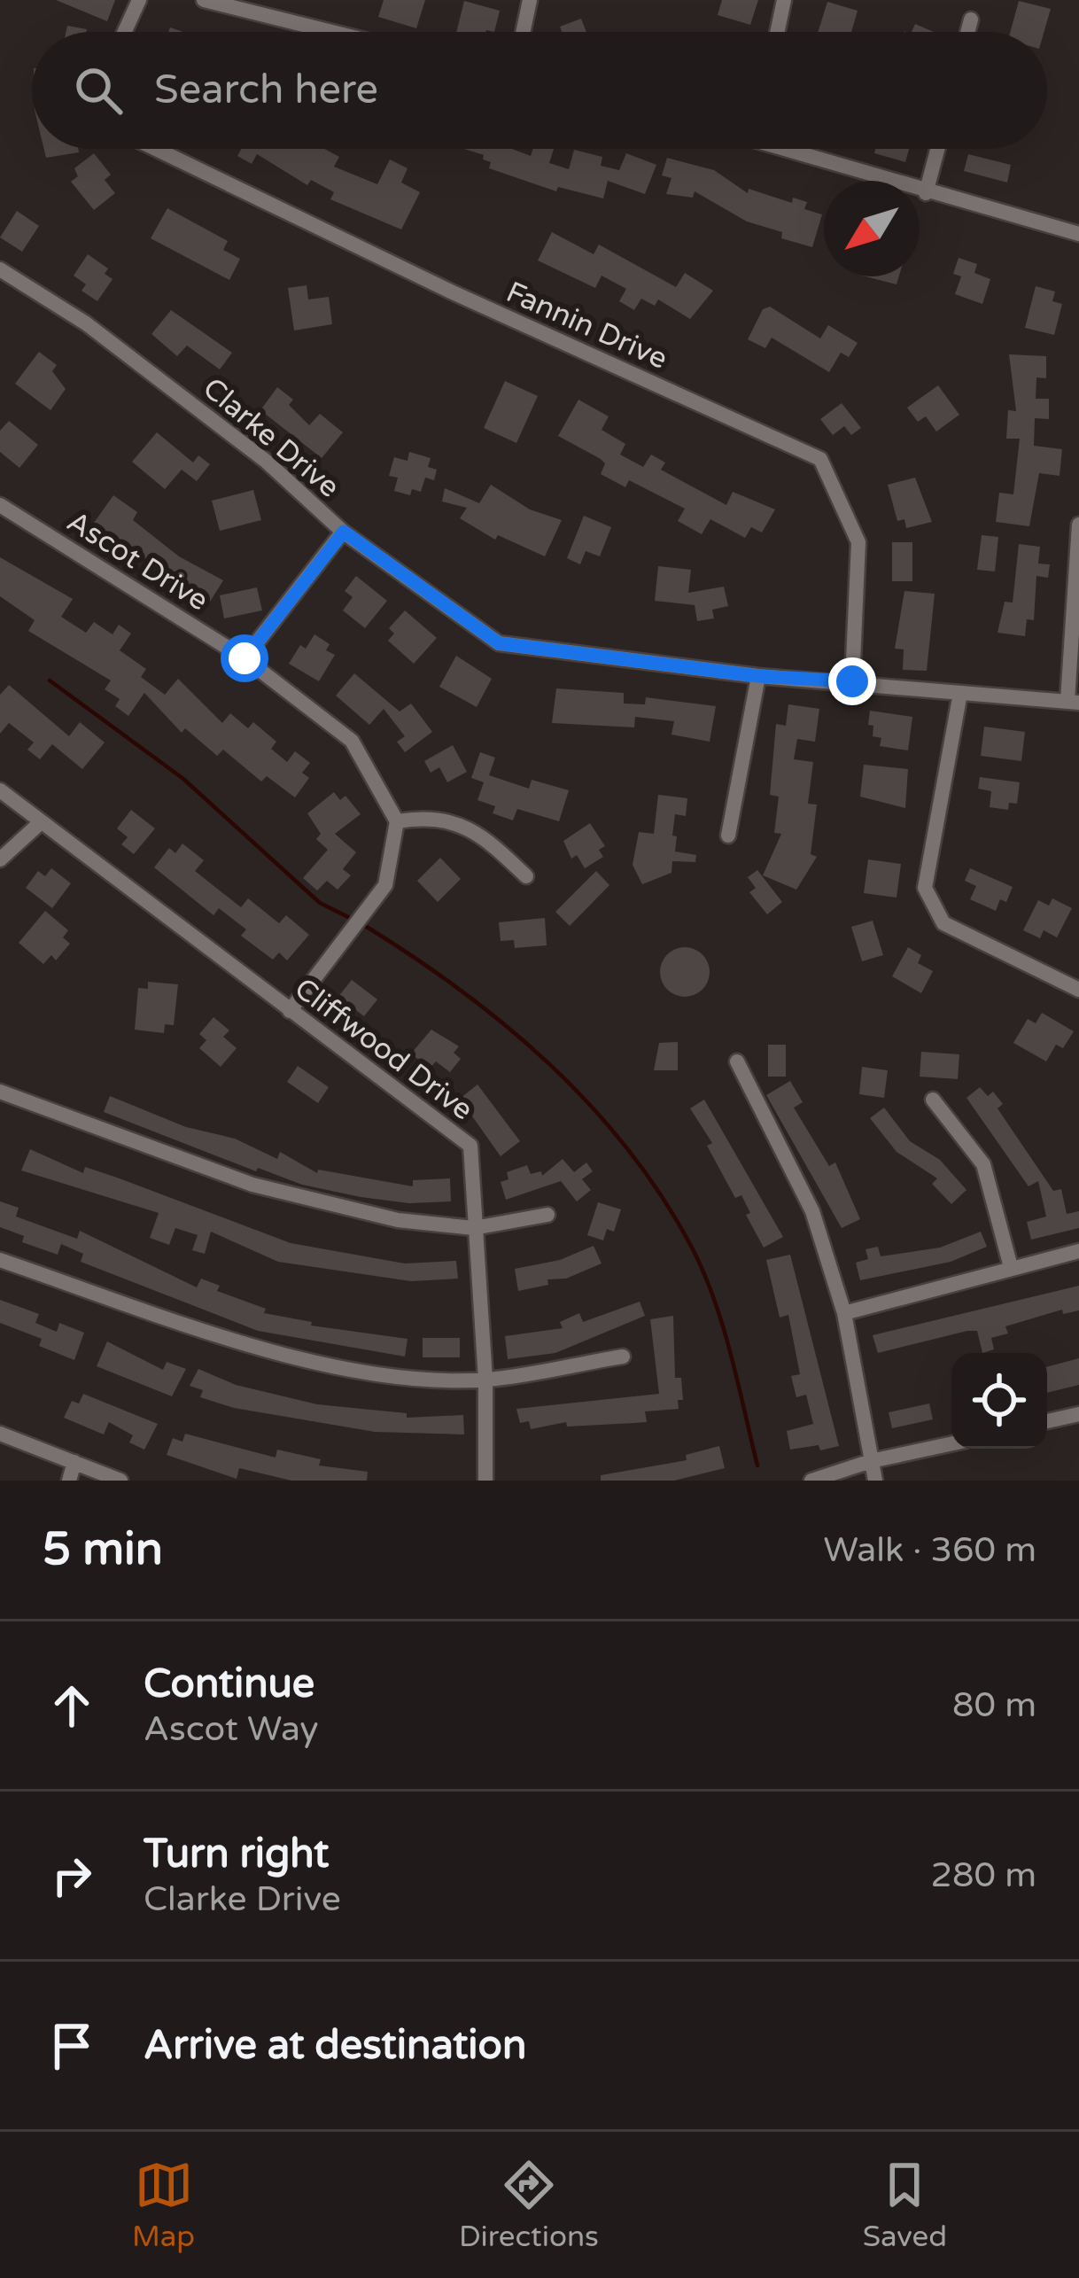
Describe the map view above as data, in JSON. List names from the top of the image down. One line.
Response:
{"streets":{"street":["Fannin Drive","Clarke Drive","Ascot Drive","Cliffwood Drive"]},"crossings":[["Fannin Drive","Clarke Drive"]],"north":"bottom left","page":{"search":"Search here","heading":["5 min","Walk · 360 m"],"list":[["Continue","Ascot Way","80 m"],["Turn right","Clarke Drive","280 m"],"Arrive at destination"],"nav":["Map","Directions","Saved"]}}
